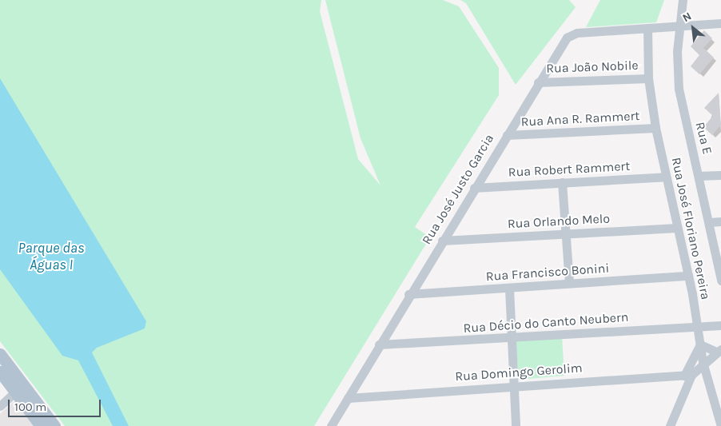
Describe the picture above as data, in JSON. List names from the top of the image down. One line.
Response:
{"streets":{"street":["Rua João Nobile","Rua Ana R. Rammert","Rua E","Rua Robert Rammert","Rua José Justo Garcia","Rua Orlando Melo","Rua José Floriano Pereira","Rua Francisco Bonini","Rua Décio do Canto Neubern","Rua Domingo Gerolim"]},"crossings":[["Rua João Nobile","Rua José Justo Garcia"],["Rua João Nobile","Rua José Floriano Pereira"],["Rua Ana R. Rammert","Rua José Justo Garcia"],["Rua Ana R. Rammert","Rua José Floriano Pereira"],["Rua Robert Rammert","Rua José Justo Garcia"],["Rua Robert Rammert","Rua José Floriano Pereira"],["Rua José Justo Garcia","Rua Orlando Melo"],["Rua José Justo Garcia","Rua José Floriano Pereira"],["Rua José Justo Garcia","Rua Francisco Bonini"],["Rua José Justo Garcia","Rua Décio do Canto Neubern"],["Rua José Justo Garcia","Rua Domingo Gerolim"],["Rua Orlando Melo","Rua José Floriano Pereira"],["Rua José Floriano Pereira","Rua Francisco Bonini"],["Rua José Floriano Pereira","Rua Décio do Canto Neubern"]],"water":["Parque das Águas I"],"scale_bar":"100 m","north":"top left"}
